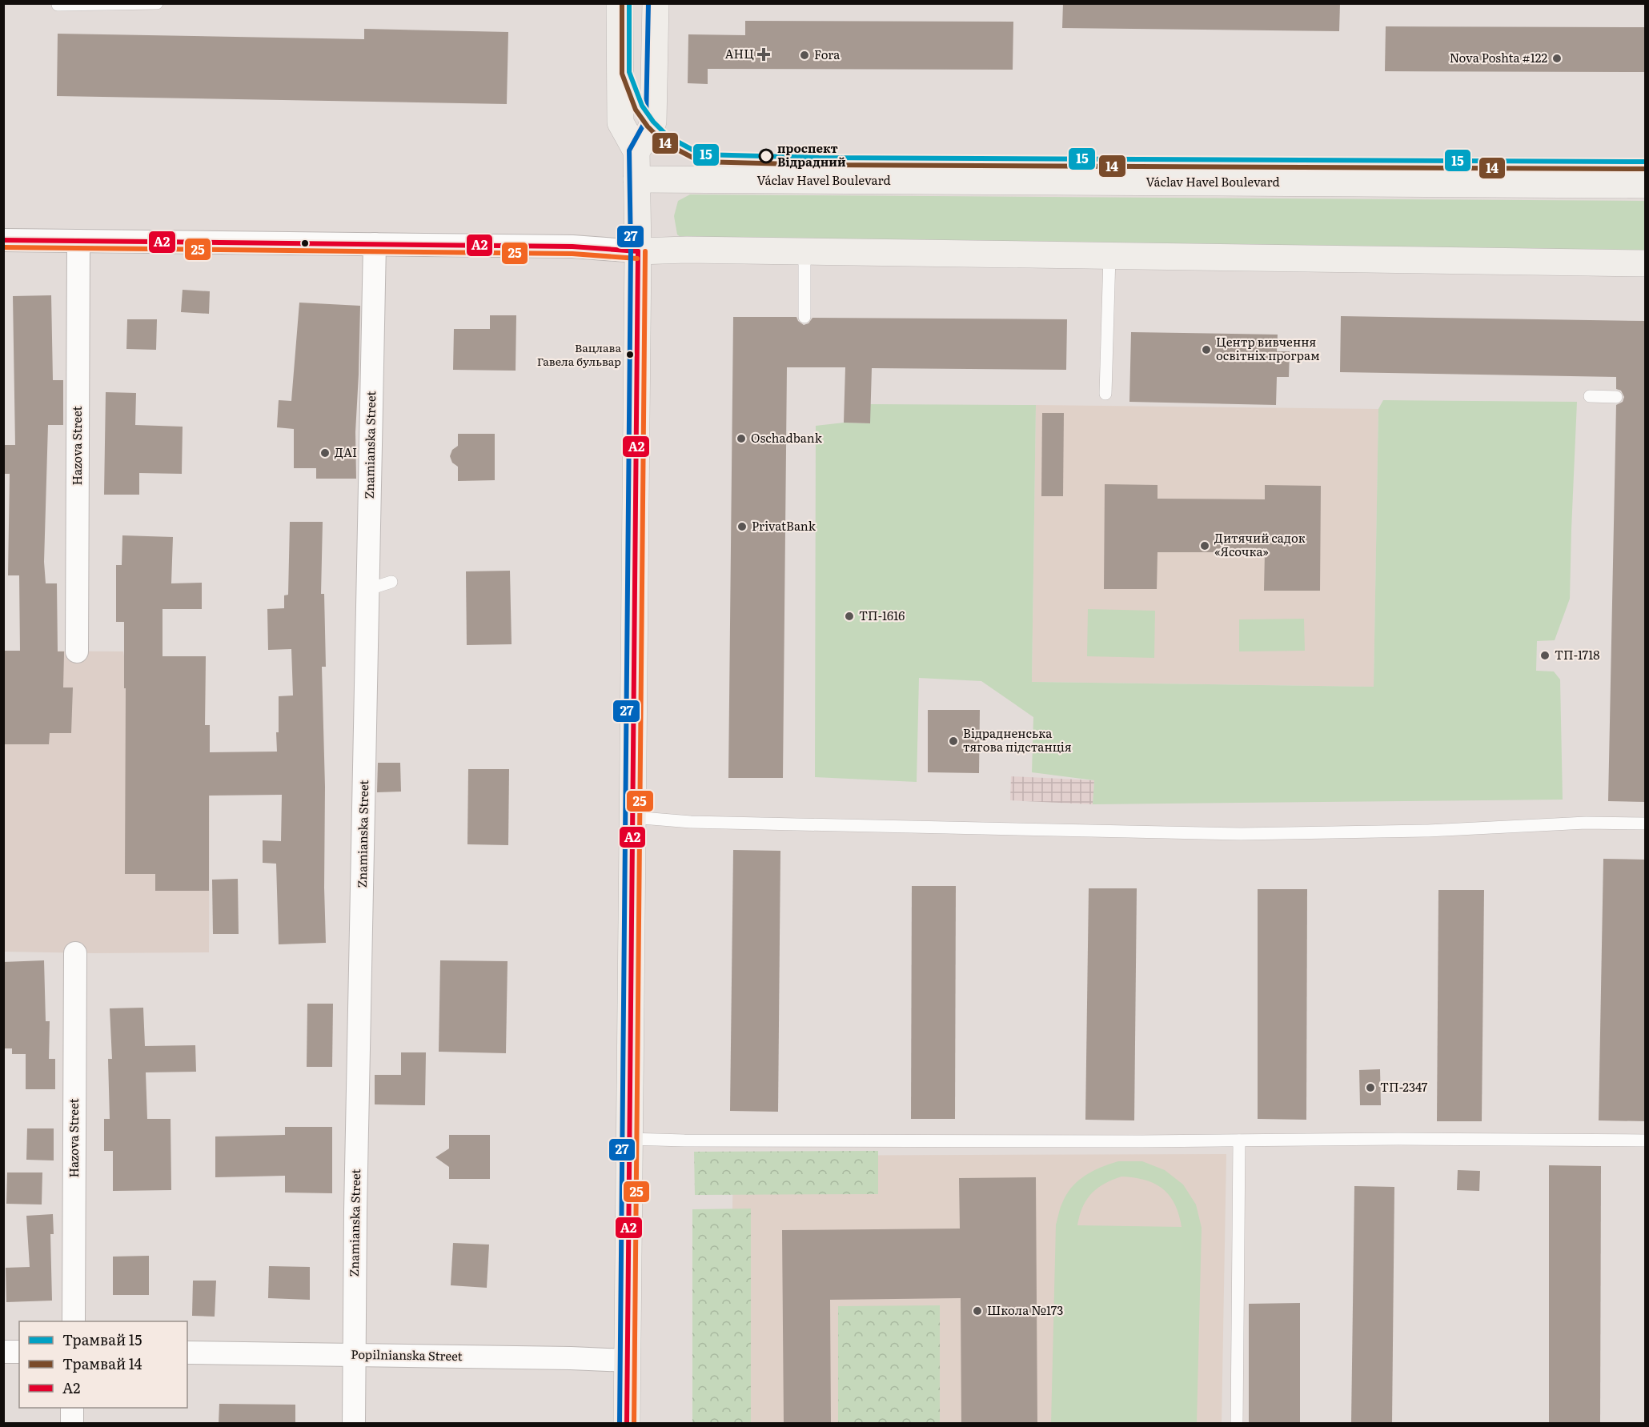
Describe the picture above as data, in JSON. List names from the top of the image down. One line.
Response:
{"streets":{"main road":["Václav Havel Boulevard"],"street":["Znamianska Street","Hazova Street","Popilnianska Street"]},"crossings":[["Znamianska Street","Popilnianska Street"]],"places":{"health":["АНЦ"],"other":["Fora","Nova Poshta #122","проспект Відрадний","Центр вивчення освітніх програм","Вацлава Гавела бульвар","Oschadbank","ДАІ","PrivatBank","Дитячий садок «Ясочка»","ТП-1616","ТП-1718","Відрадненська тягова підстанція","ТП-2347","Школа №173"]},"lines":["tram line 15","tram line 14","transit line 27","transit line А2","transit line 25"],"legend":["Трамвай 15","Трамвай 14","А2"]}
